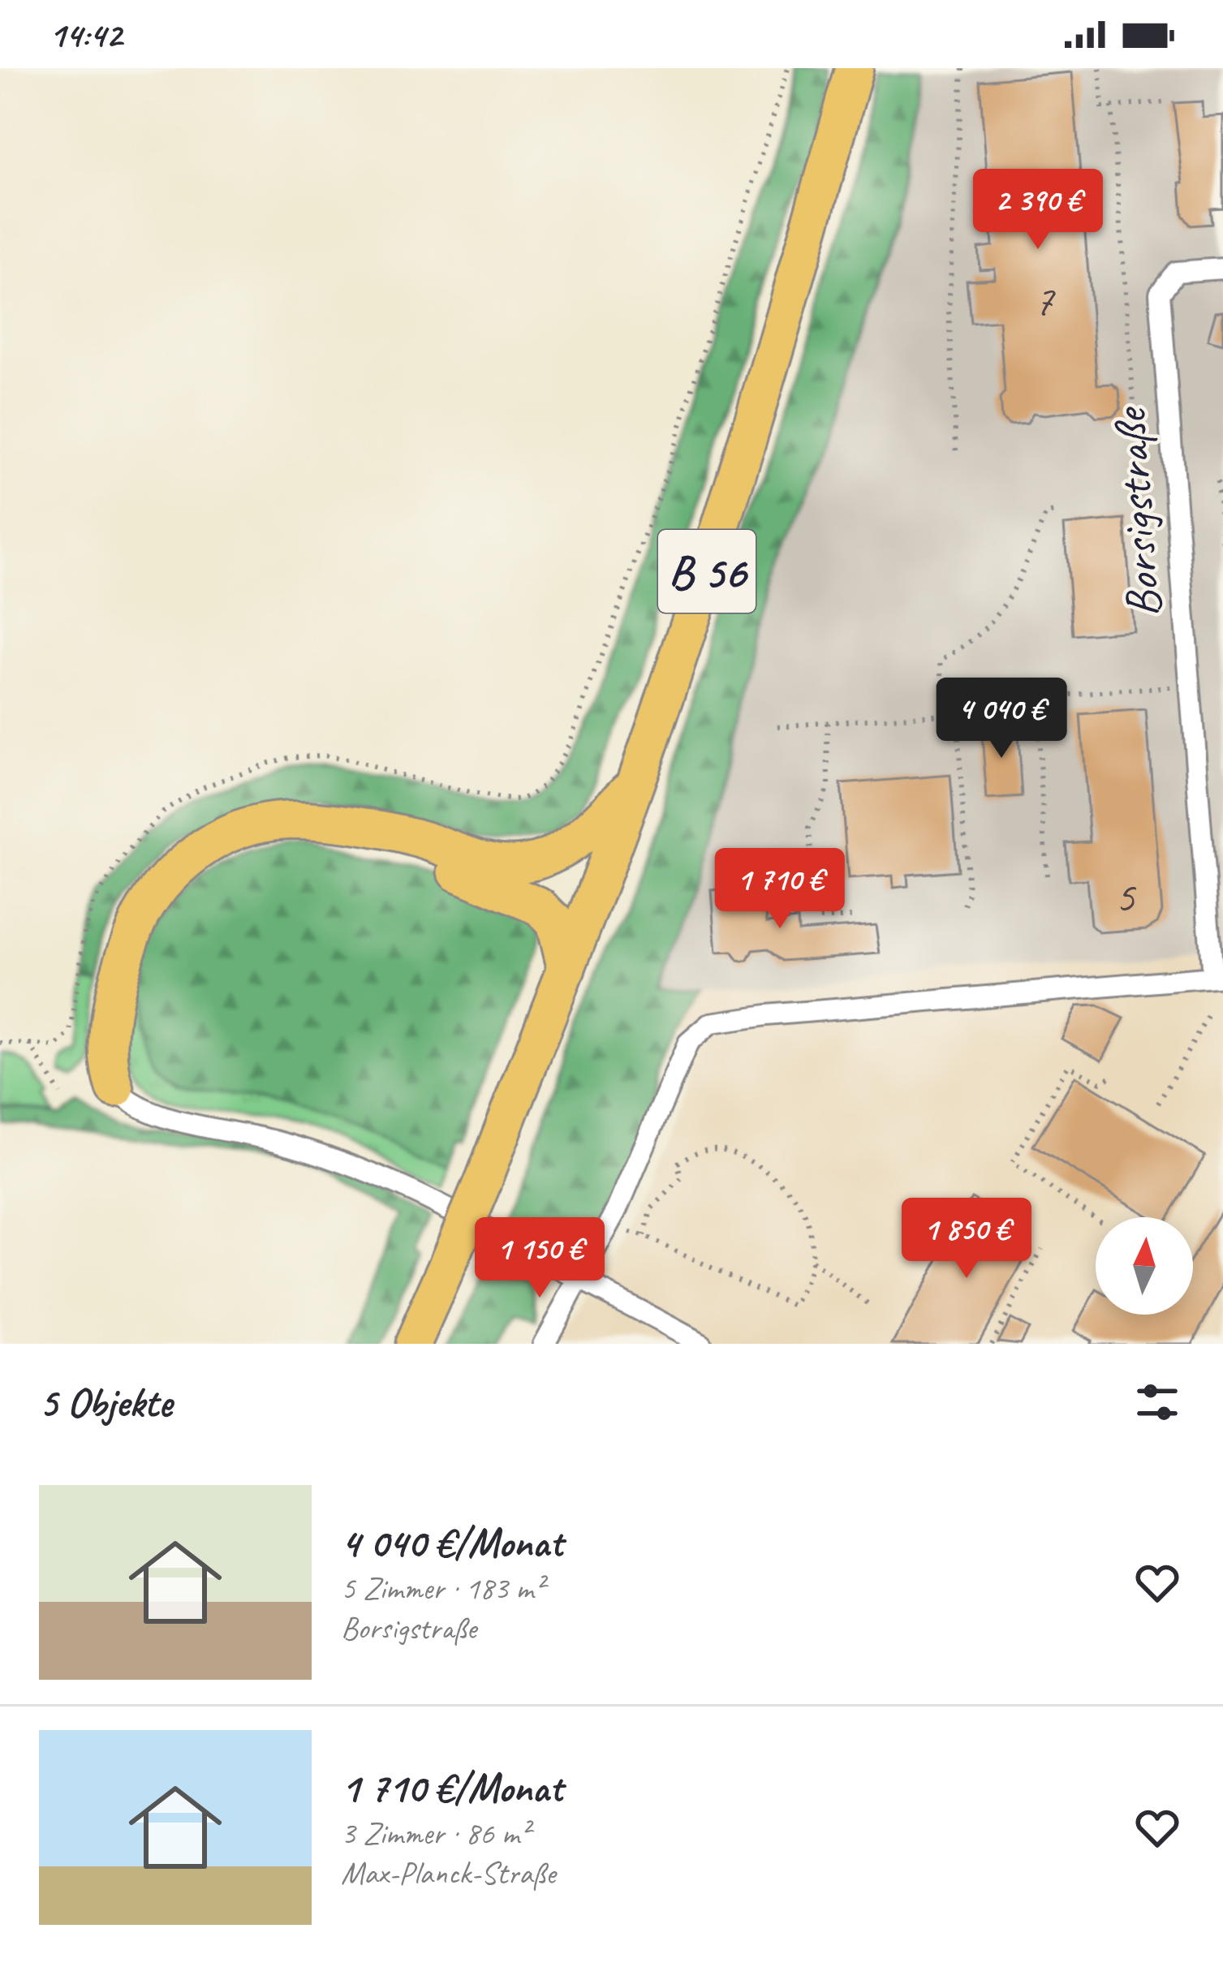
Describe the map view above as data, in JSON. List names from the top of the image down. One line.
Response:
{"streets":{"highway":["B 56"],"street":["Borsigstraße"]},"house_numbers":["7","5"],"north":"top","page":{"status":"14:42","price":["2 390 €","4 040 €","1 710 €","1 850 €","1 150 €"],"heading":"5 Objekte","list":[{"name":"4 040 €/Monat","note":"5 Zimmer · 183 m² · Borsigstraße"},{"name":"1 710 €/Monat","note":"3 Zimmer · 86 m² · Max-Planck-Straße"}]}}
